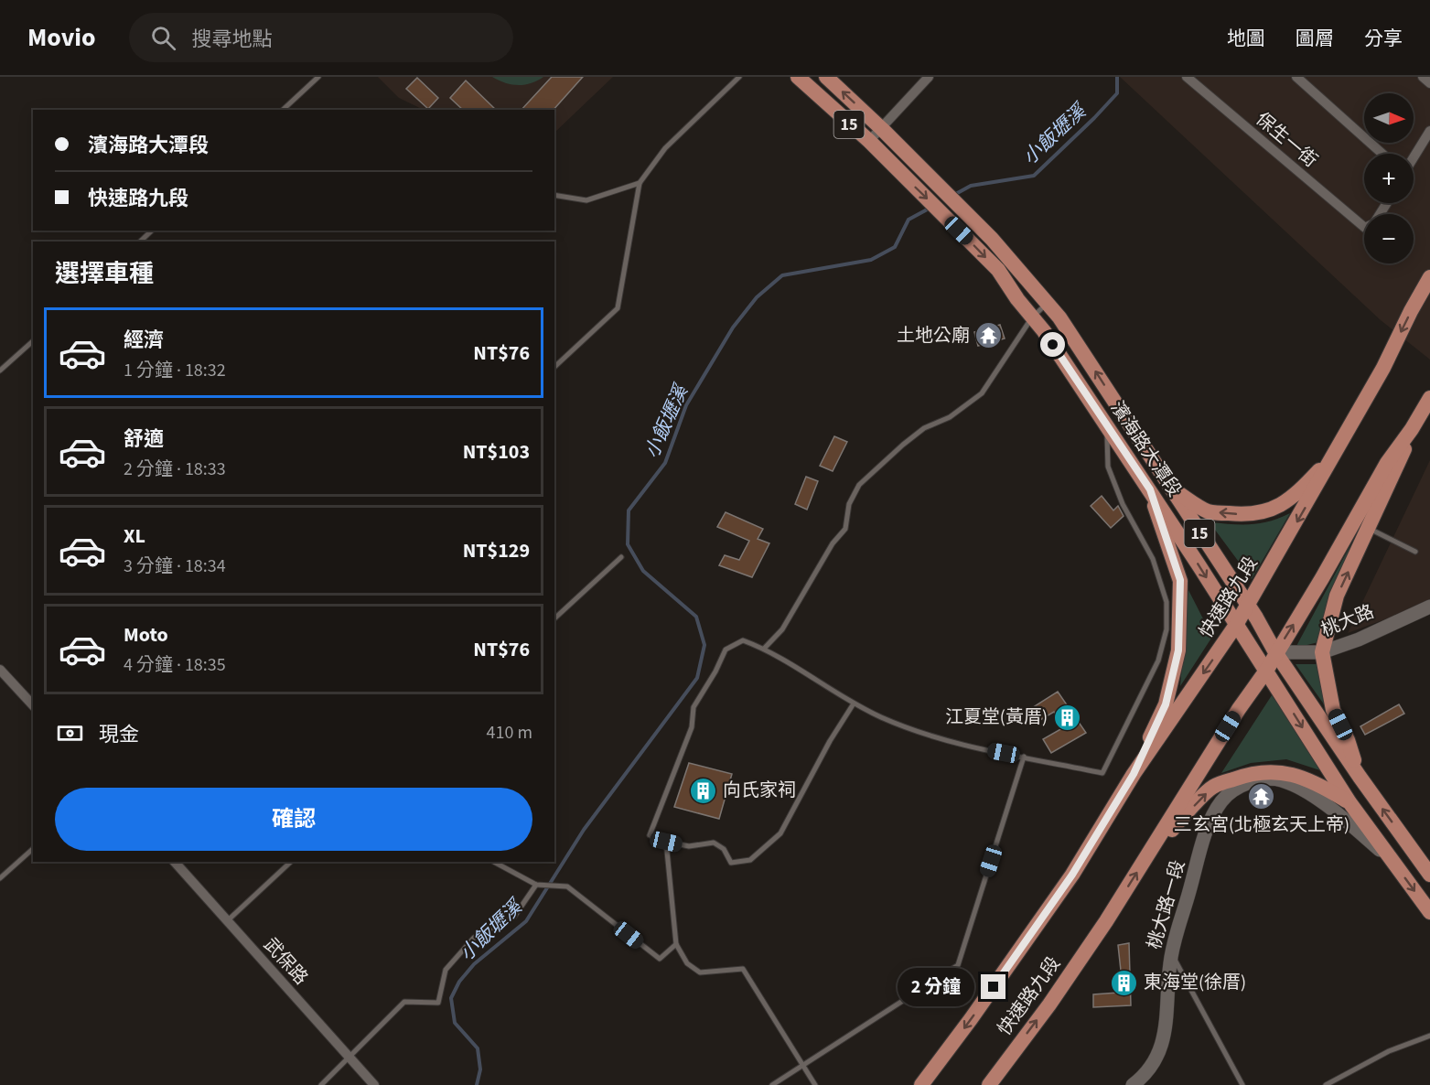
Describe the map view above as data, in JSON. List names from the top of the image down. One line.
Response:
{"streets":{"main road":["15","濱海路大潭段","快速路九段"],"street":["保生一街","桃大路","桃大路一段","武保路"]},"crossings":[["濱海路大潭段","快速路九段"],["濱海路大潭段","桃大路"],["濱海路大潭段","桃大路一段"],["快速路九段","桃大路"]],"water":["小飯壢溪"],"places":{"temple":["土地公廟","三玄宮(北極玄天上帝)"],"building":["江夏堂(黃厝)","向氏家祠","東海堂(徐厝)"]},"north":"right","page":{"header":"Movio","search":"搜尋地點","nav":["地圖","圖層","分享"],"map_buttons":["+","−"],"banner":["濱海路大潭段","快速路九段"],"heading":"選擇車種","list":[{"name":"經濟","note":"1 分鐘 · 18:32","value":"NT$76"},{"name":"舒適","note":"2 分鐘 · 18:33","value":"NT$103"},{"name":"XL","note":"3 分鐘 · 18:34","value":"NT$129"},{"name":"Moto","note":"4 分鐘 · 18:35","value":"NT$76"}],"pay":["現金","410 m"],"buttons":"確認","bubble":"2 分鐘"}}
